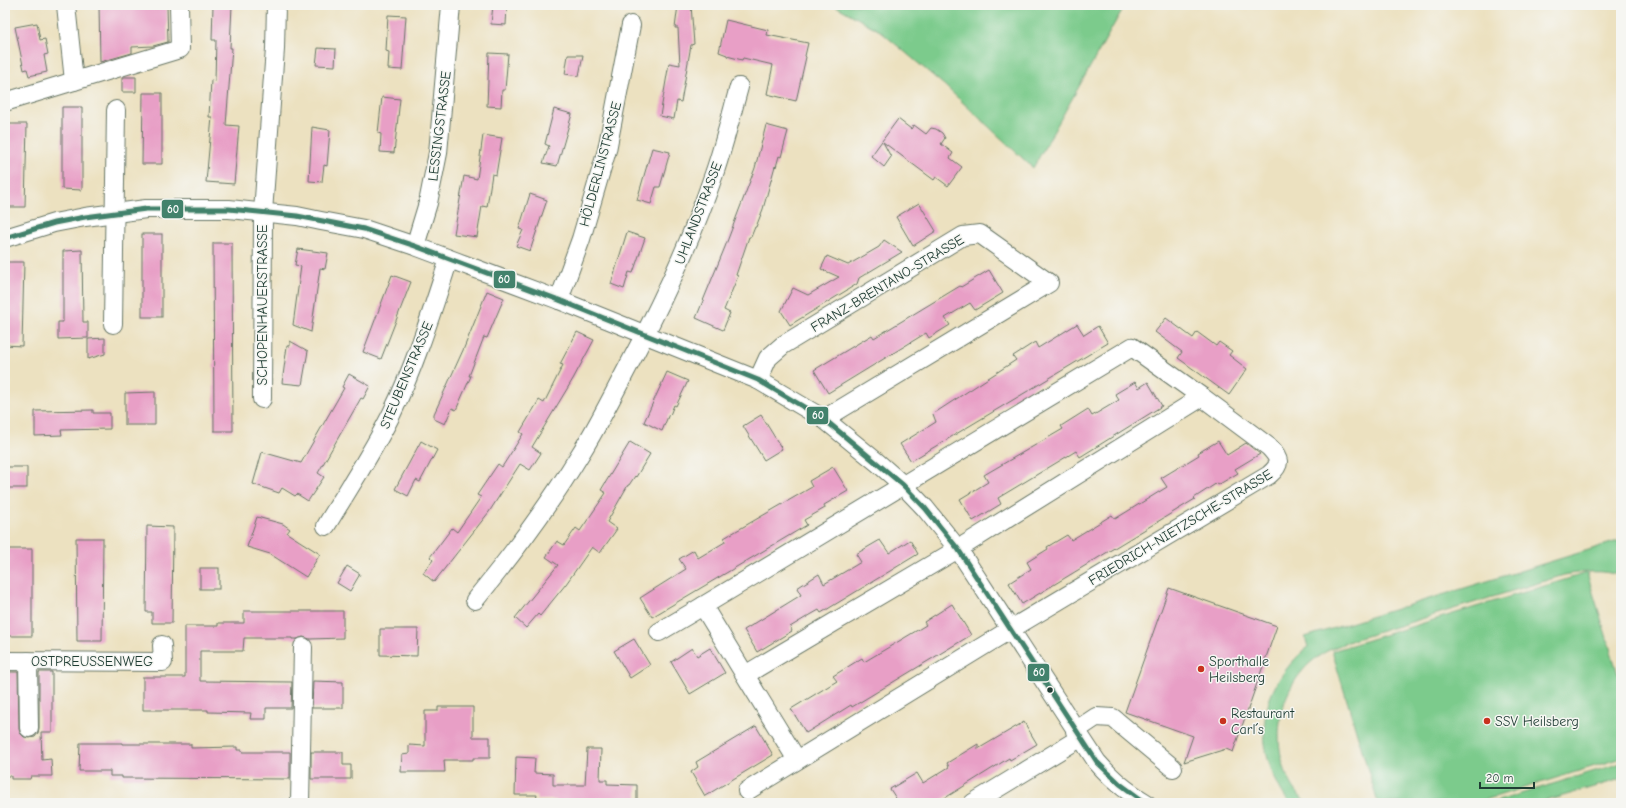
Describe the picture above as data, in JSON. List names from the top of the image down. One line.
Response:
{"streets":{"street":["LESSINGSTRASSE","HÖLDERLINSTRASSE","UHLANDSTRASSE","FRANZ-BRENTANO-STRASSE","SCHOPENHAUERSTRASSE","STEUBENSTRASSE","FRIEDRICH-NIETZSCHE-STRASSE","OSTPREUSSENWEG"]},"places":["Sporthalle Heilsberg","Restaurant Carl´s","SSV Heilsberg"],"lines":["transit line 60"],"scale_bar":"20 m"}
